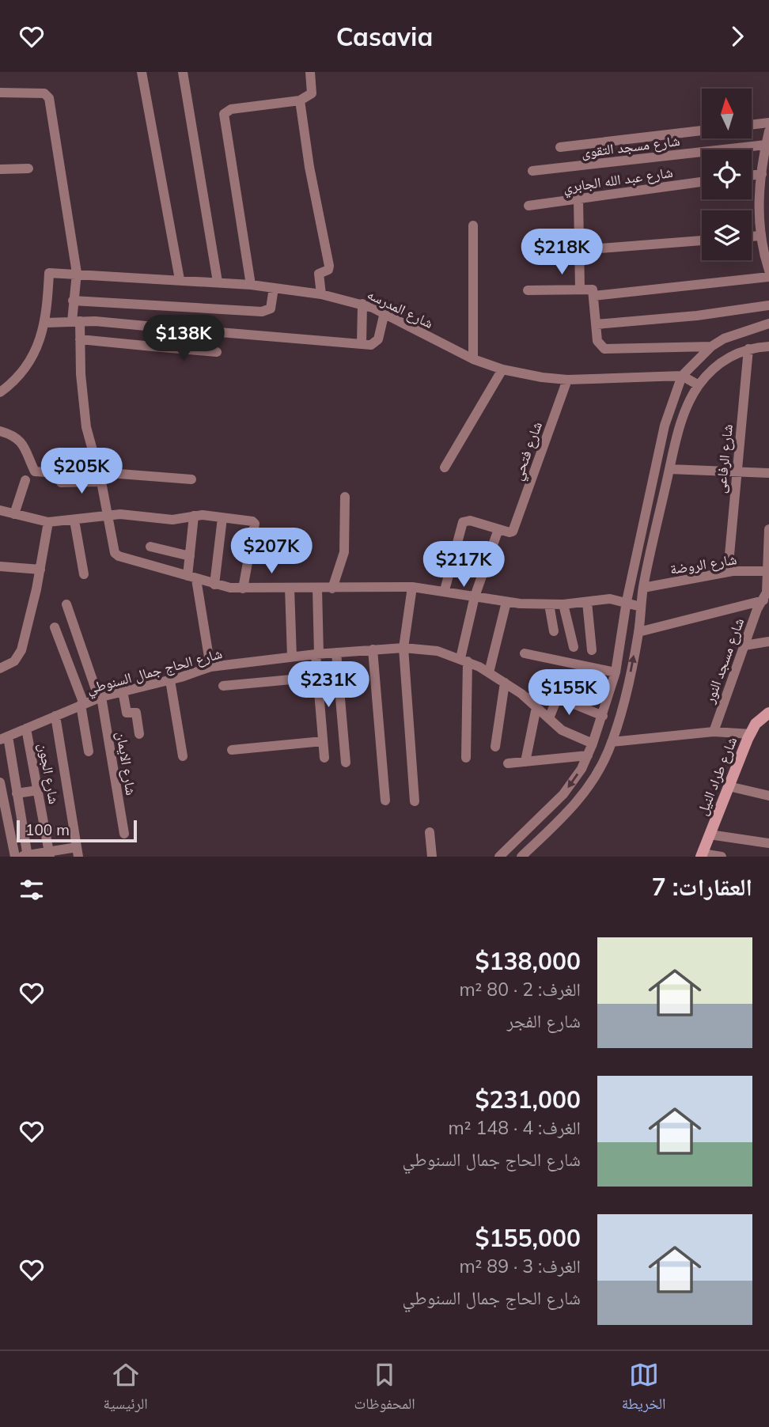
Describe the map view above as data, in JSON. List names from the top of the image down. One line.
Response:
{"streets":{"street":["شارع مسجد التقوى","شارع عبد الله الجابري","شارع المدرسه","شارع فتحي","شارع الرفاعى","شارع الروضة","شارع مسجد النور","شارع الحاج جمال السنوطي","شارع الايمان","شارع الجون","شارع طراد النيل"]},"crossings":[["شارع المدرسه","شارع فتحي"],["شارع الرفاعى","شارع الروضة"],["شارع الروضة","شارع مسجد النور"],["شارع الحاج جمال السنوطي","شارع الايمان"],["شارع الحاج جمال السنوطي","شارع الجون"]],"scale_bar":"100 m","north":"top","page":{"header":"Casavia","price":["$218K","$138K","$205K","$207K","$217K","$231K","$155K"],"scale":"100 m","heading":"العقارات: 7","list":[{"name":"$138,000","note":"الغرف: 2 · 80 m² · شارع الفجر"},{"name":"$231,000","note":"الغرف: 4 · 148 m² · شارع الحاج جمال السنوطي"},{"name":"$155,000","note":"الغرف: 3 · 89 m² · شارع الحاج جمال السنوطي"}],"tabs":["الخريطة","المحفوظات","الرئيسية"]}}
